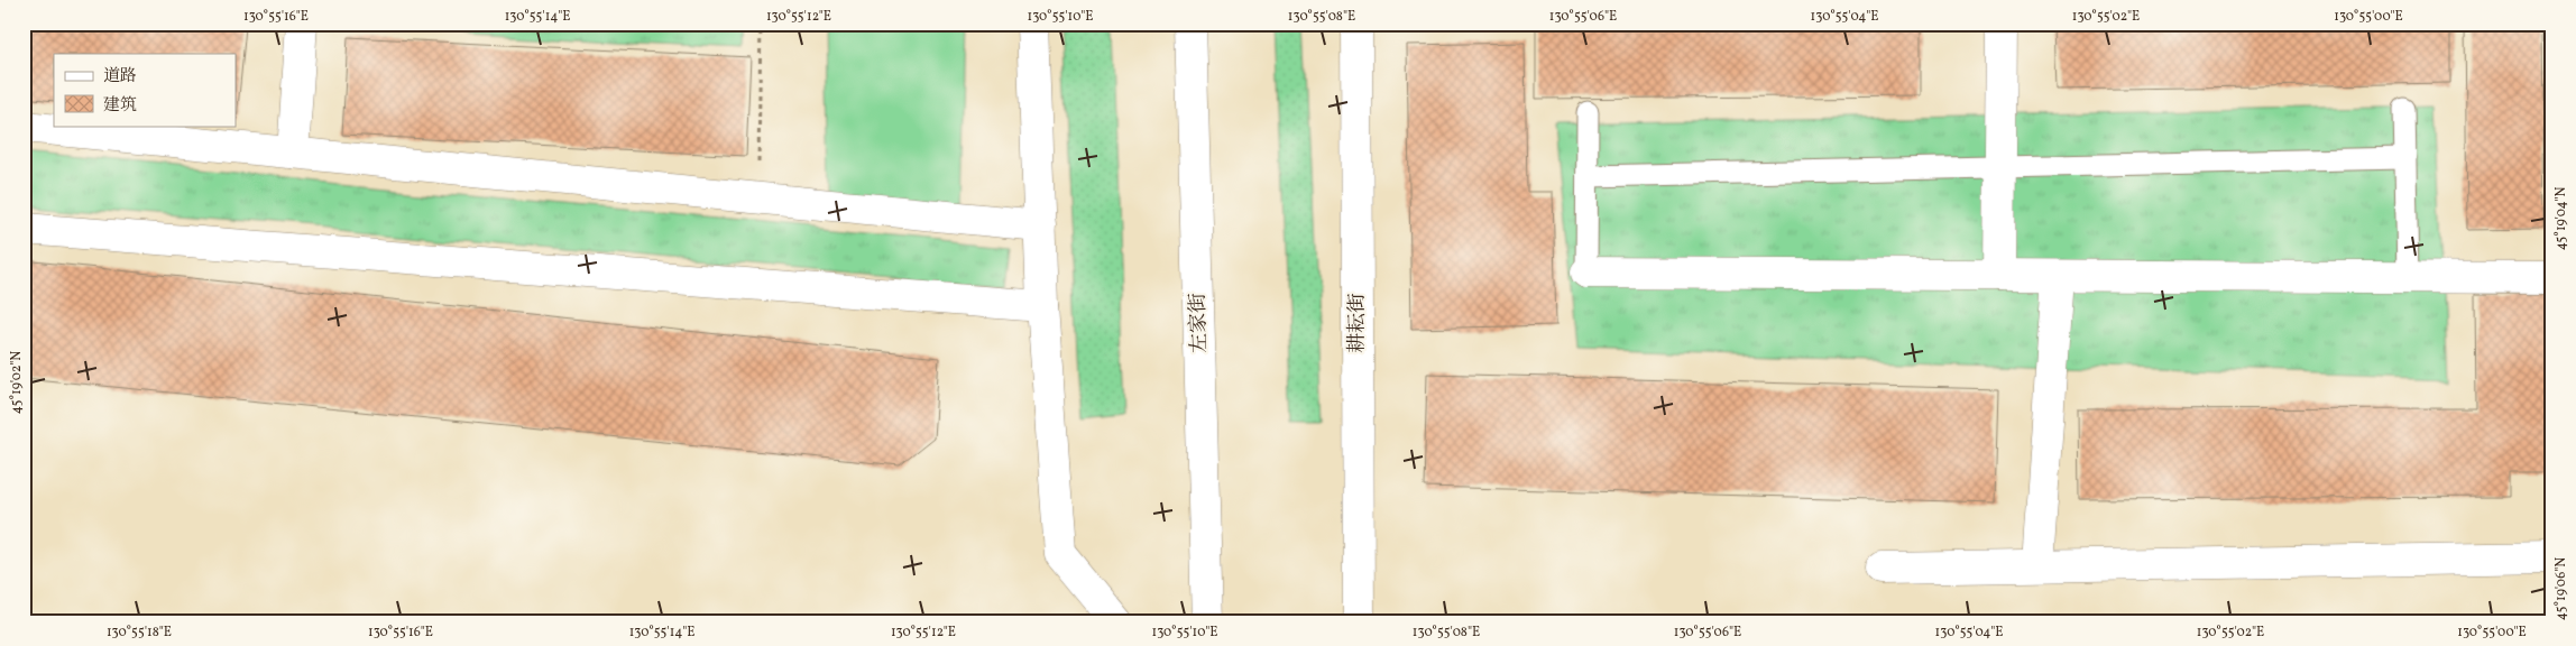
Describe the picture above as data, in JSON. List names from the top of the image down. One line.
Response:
{"streets":{"street":["左家街","耕耘街"]},"legend":["道路","建筑"],"coordinates":["130°55'16\"E","130°55'14\"E","130°55'12\"E","130°55'10\"E","130°55'08\"E","130°55'06\"E","130°55'04\"E","130°55'02\"E","130°55'00\"E","45°19'04\"N","45°19'02\"N","45°19'06\"N","130°55'18\"E"]}
